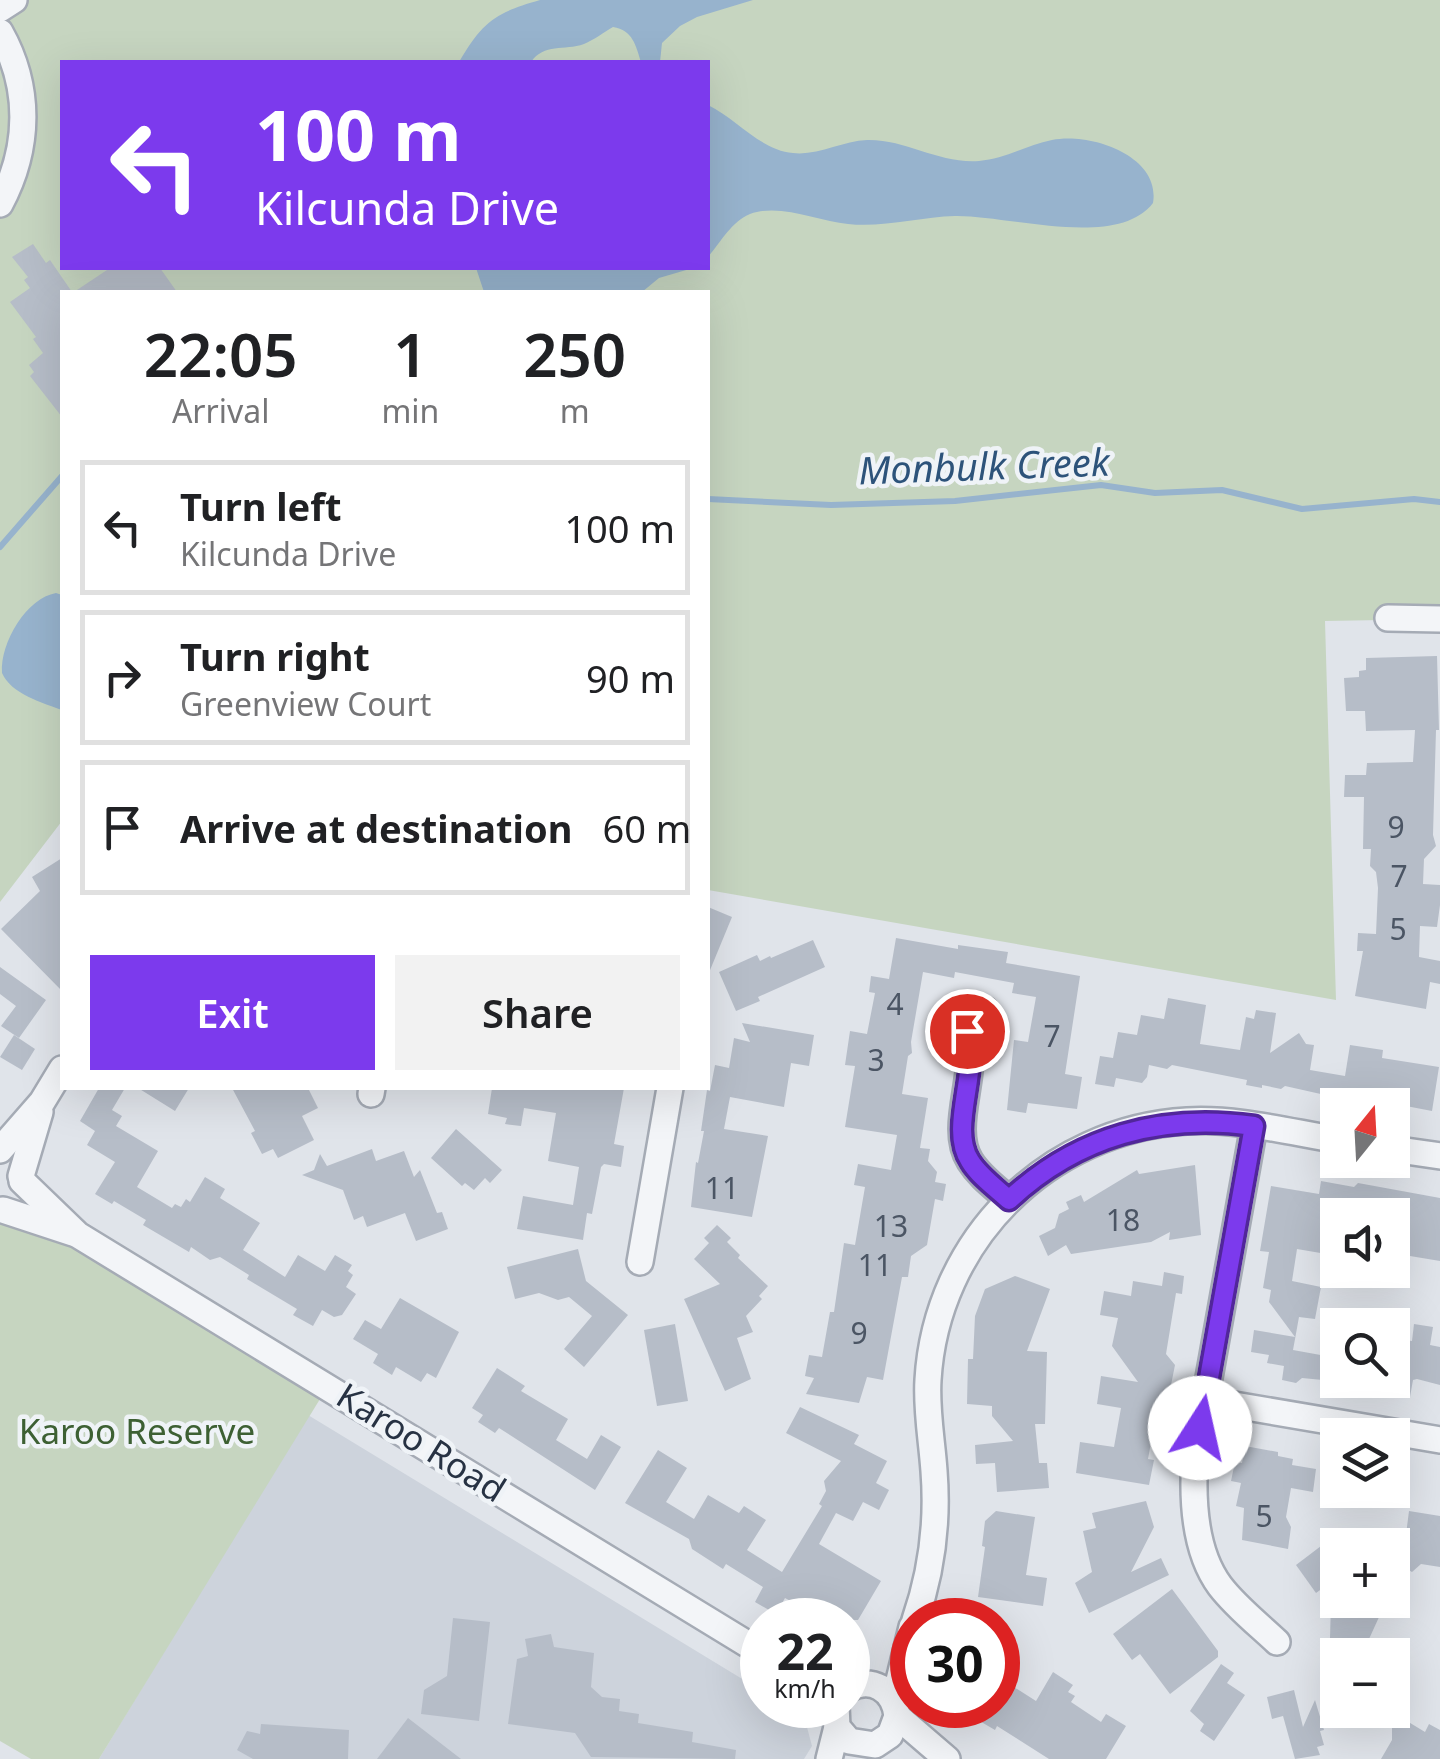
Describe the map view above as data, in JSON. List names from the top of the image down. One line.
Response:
{"streets":{"street":["Karoo Road"]},"water":["Monbulk Creek"],"parks":["Karoo Reserve"],"house_numbers":["9","7","5","4","7","3","11","18","13","11","9","5"],"north":"top","page":{"turn":["100 m","Kilcunda Drive"],"eta":["22:05","Arrival","1","min","250","m"],"list":[{"name":"Turn left","note":"Kilcunda Drive","value":"100 m"},{"name":"Turn right","note":"Greenview Court","value":"90 m"},{"name":"Arrive at destination","value":"60 m"}],"buttons":["Exit","Share"],"map_buttons":["+","−"],"speed":"22 km/h","limit":"30"}}
